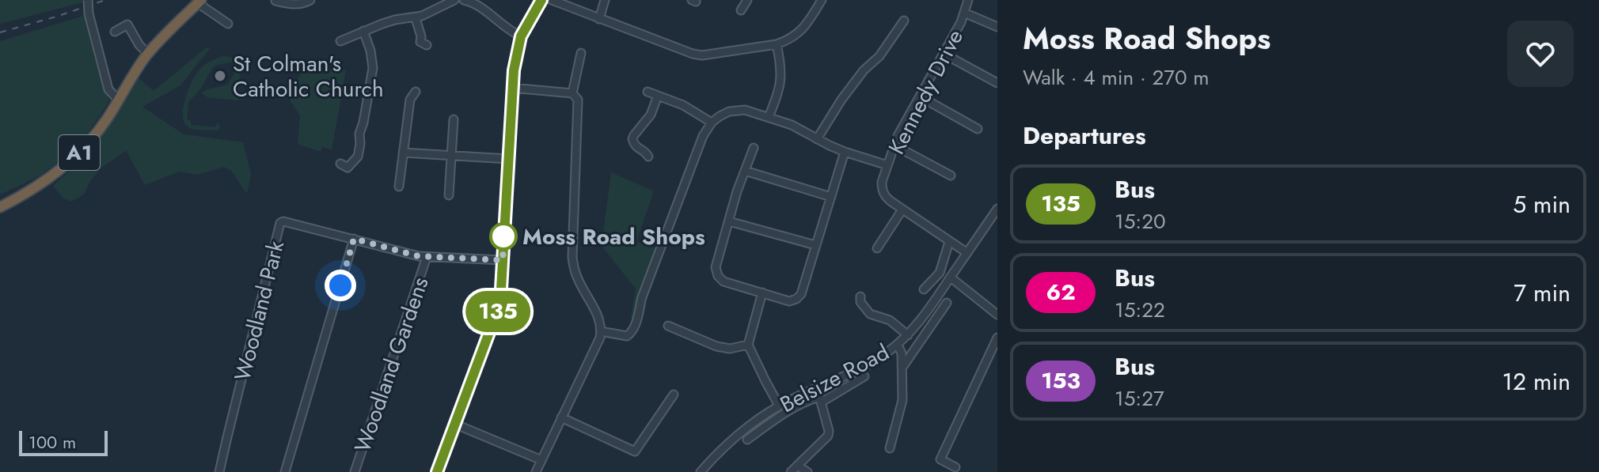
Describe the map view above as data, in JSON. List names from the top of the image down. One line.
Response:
{"streets":{"highway":["A1"],"street":["Kennedy Drive","Woodland Park","Woodland Gardens","Belsize Road"]},"crossings":[["Kennedy Drive","Belsize Road"],["Woodland Park","Woodland Gardens"]],"places":["St Colman's Catholic Church","Moss Road Shops"],"lines":["bus line 135"],"scale_bar":"100 m","page":{"on_map":"135","heading":[["Moss Road Shops","Walk · 4 min · 270 m"],"Departures"],"list":[{"mark":"135","name":"Bus","note":"15:20","value":"5 min"},{"mark":"62","name":"Bus","note":"15:22","value":"7 min"},{"mark":"153","name":"Bus","note":"15:27","value":"12 min"}],"scale":"100 m"}}
